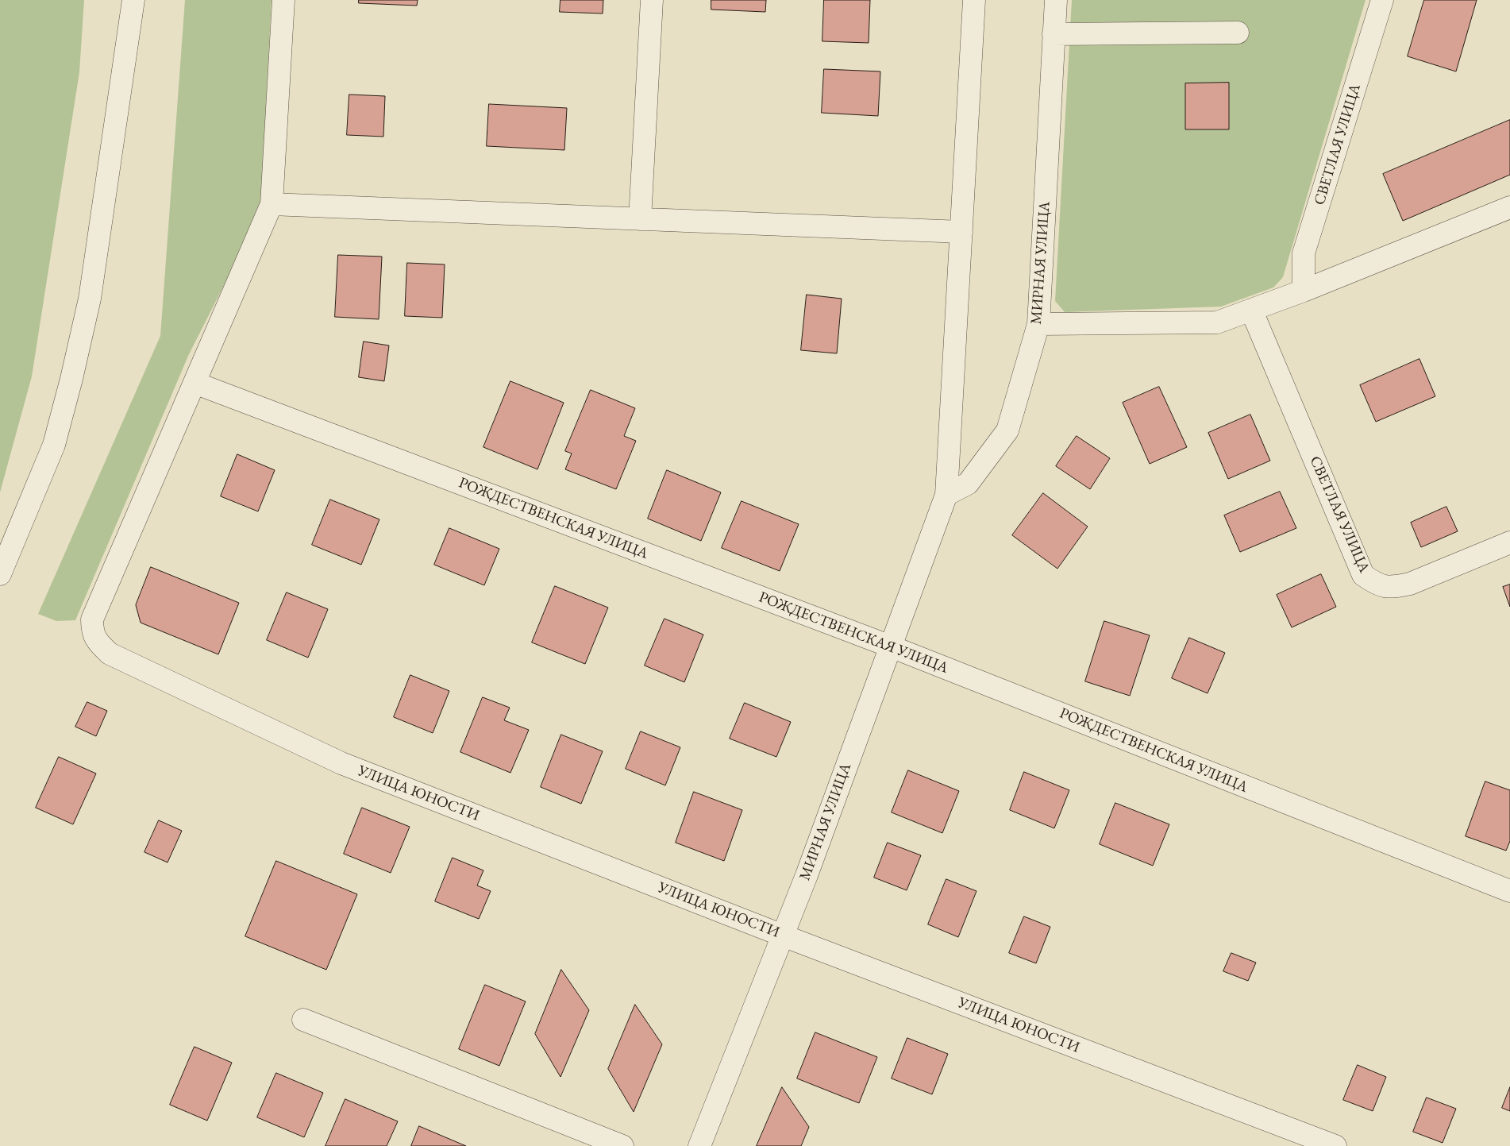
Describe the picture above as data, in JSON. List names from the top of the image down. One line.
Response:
{"streets":{"street":["СВЕТЛАЯ УЛИЦА","МИРНАЯ УЛИЦА","РОЖДЕСТВЕНСКАЯ УЛИЦА","УЛИЦА ЮНОСТИ"]},"crossings":[["МИРНАЯ УЛИЦА","РОЖДЕСТВЕНСКАЯ УЛИЦА"],["МИРНАЯ УЛИЦА","УЛИЦА ЮНОСТИ"],["РОЖДЕСТВЕНСКАЯ УЛИЦА","УЛИЦА ЮНОСТИ"]]}
